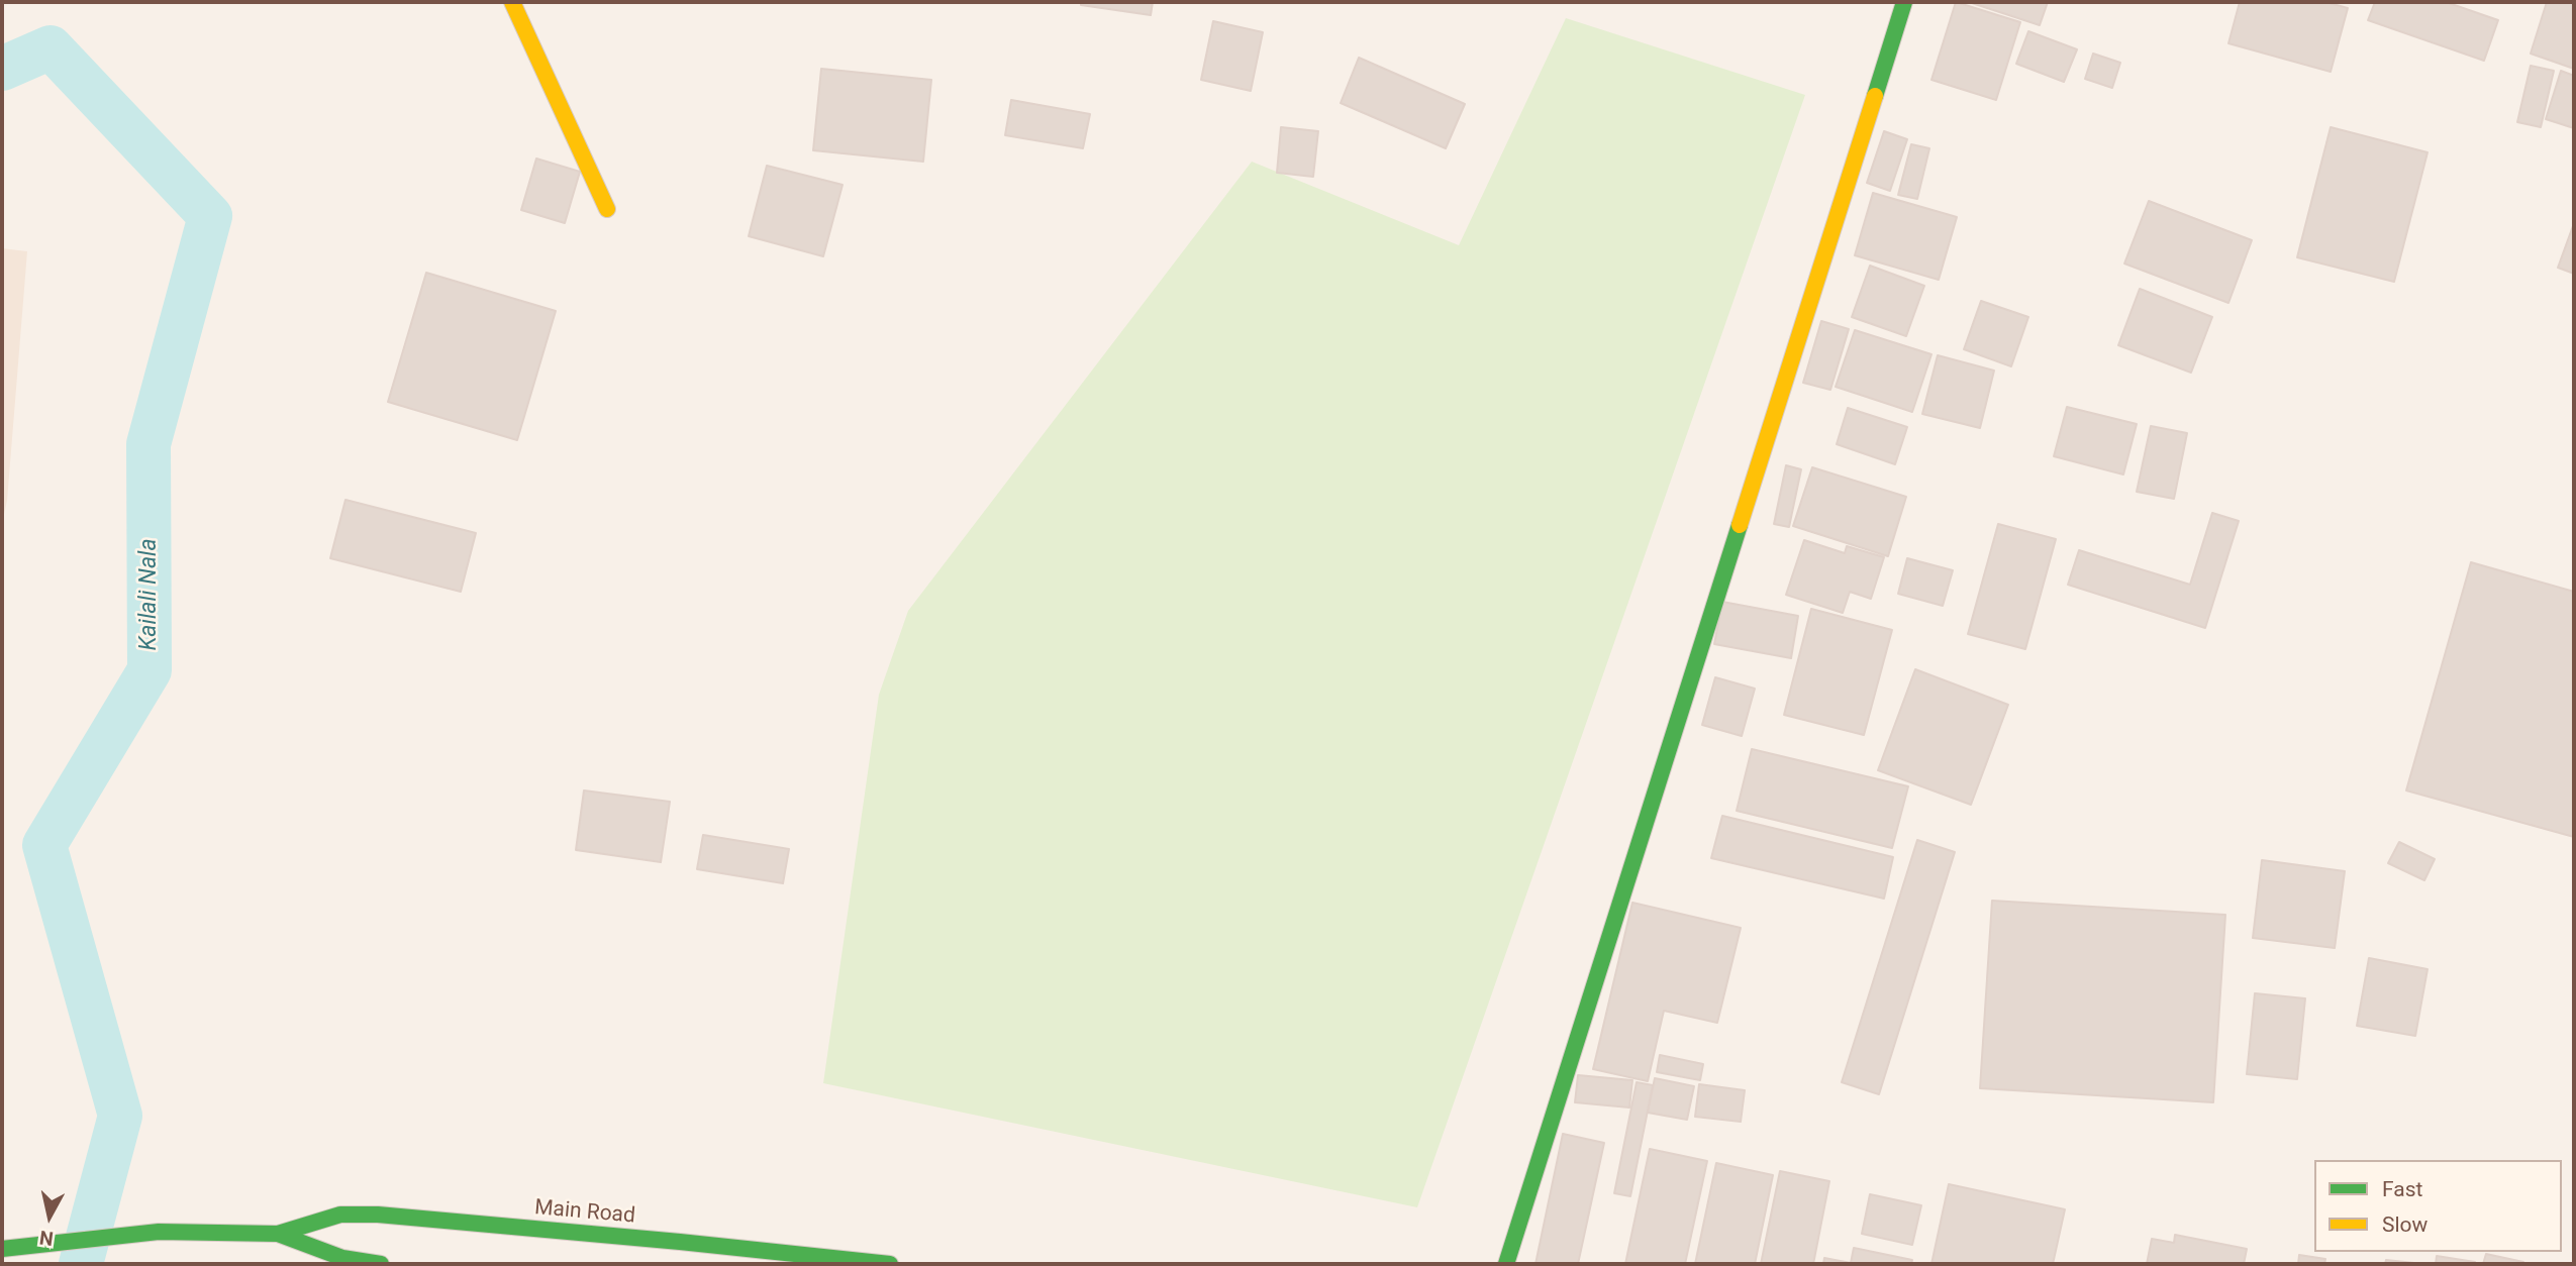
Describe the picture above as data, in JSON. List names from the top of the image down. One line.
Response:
{"streets":{"street":["Main Road"]},"water":["Kailali Nala"],"legend":["Fast","Slow"],"north":"bottom"}
